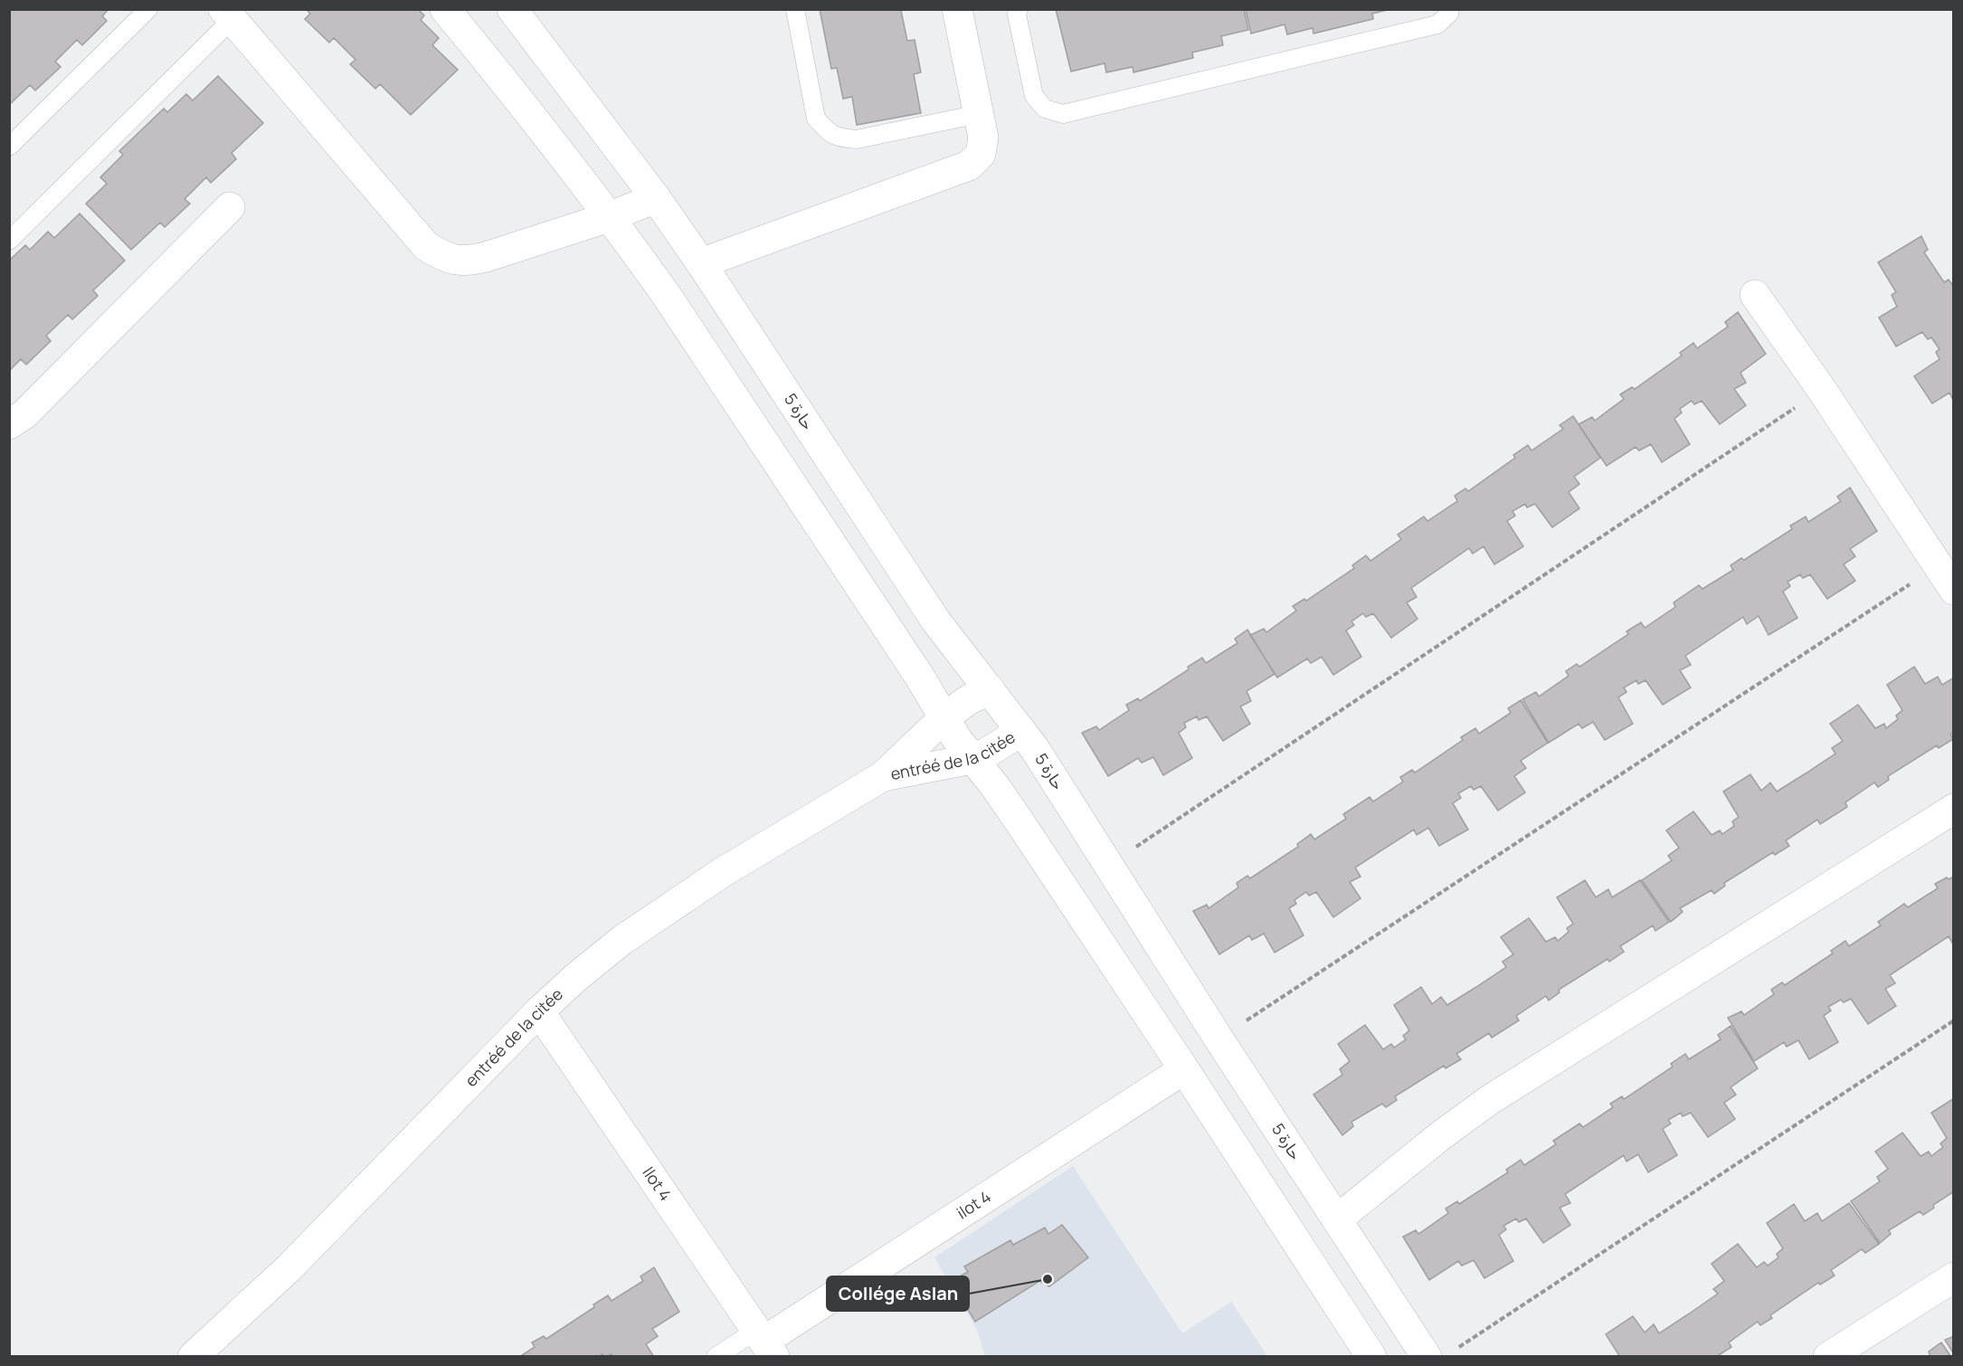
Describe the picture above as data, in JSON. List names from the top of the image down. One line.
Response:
{"streets":{"street":["حارة 5","entréé de la citée","Ilot 4","ilot 4"]},"crossings":[["حارة 5","entréé de la citée"],["entréé de la citée","Ilot 4"],["Ilot 4","ilot 4"]],"places":["Collége Aslan"]}
